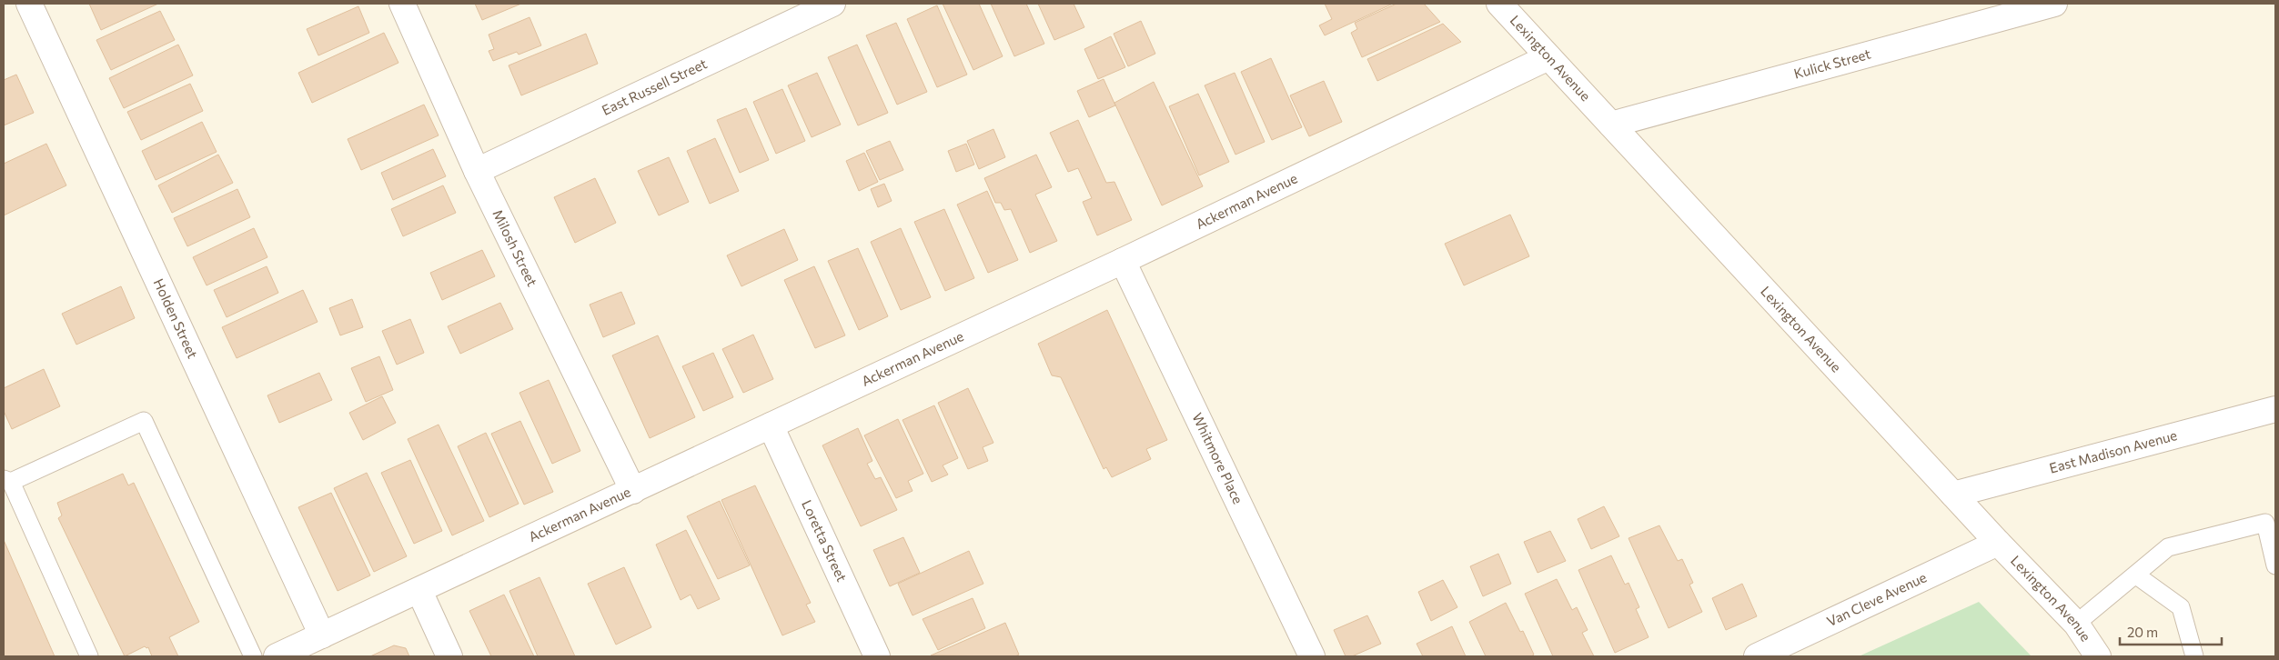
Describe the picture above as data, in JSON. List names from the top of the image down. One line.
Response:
{"streets":{"street":["Lexington Avenue","Kulick Street","East Russell Street","Ackerman Avenue","Milosh Street","Holden Street","East Madison Avenue","Whitmore Place","Loretta Street","Van Cleve Avenue"]},"crossings":[["Lexington Avenue","Kulick Street"],["Lexington Avenue","Ackerman Avenue"],["Lexington Avenue","East Madison Avenue"],["Lexington Avenue","Van Cleve Avenue"],["East Russell Street","Milosh Street"],["Ackerman Avenue","Milosh Street"],["Ackerman Avenue","Holden Street"],["Ackerman Avenue","Whitmore Place"],["Ackerman Avenue","Loretta Street"]],"scale_bar":"20 m"}
